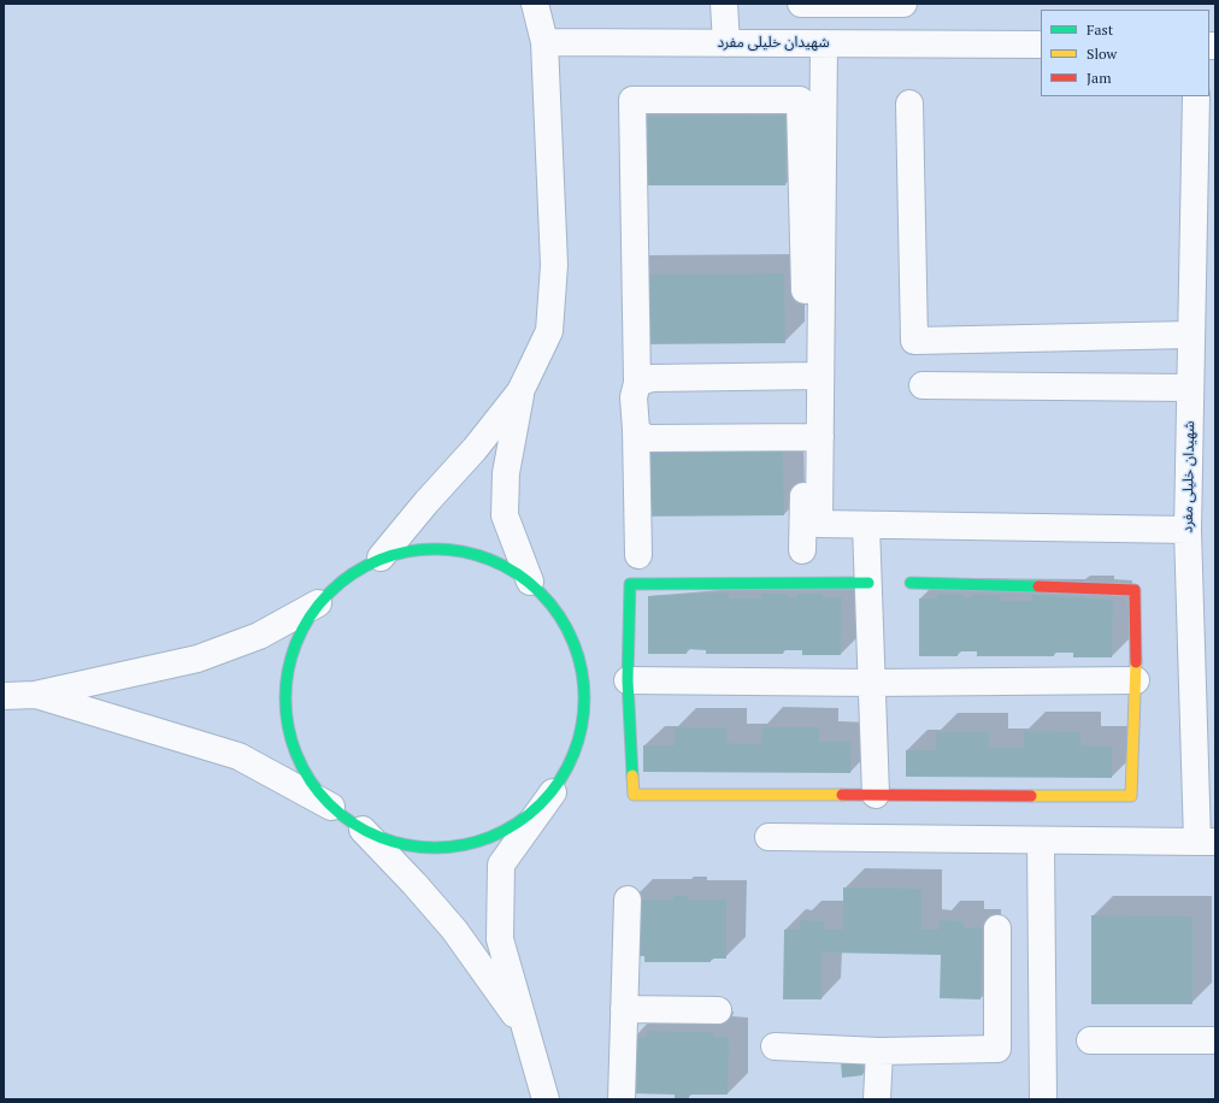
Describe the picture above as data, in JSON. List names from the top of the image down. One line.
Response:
{"streets":{"street":["شهیدان خلیلی مفرد"]},"legend":["Fast","Slow","Jam"]}
